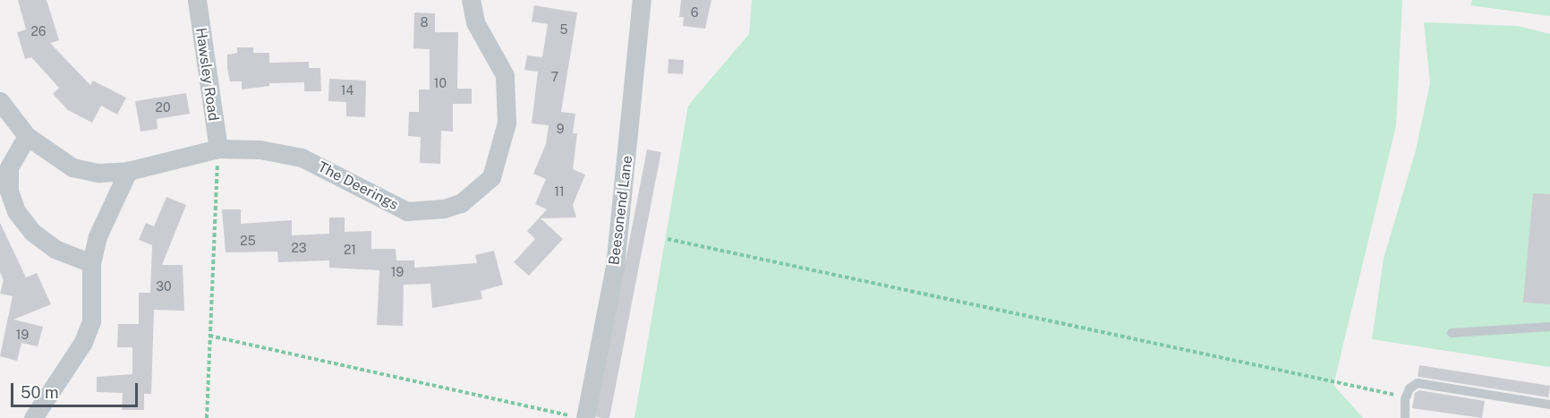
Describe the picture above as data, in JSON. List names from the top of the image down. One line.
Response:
{"streets":{"street":["Hawsley Road","The Deerings","Beesonend Lane"]},"crossings":[["Hawsley Road","The Deerings"]],"house_numbers":["6","8","5","26","7","10","14","20","9","11","25","23","21","19","30","19"],"scale_bar":"50 m"}
